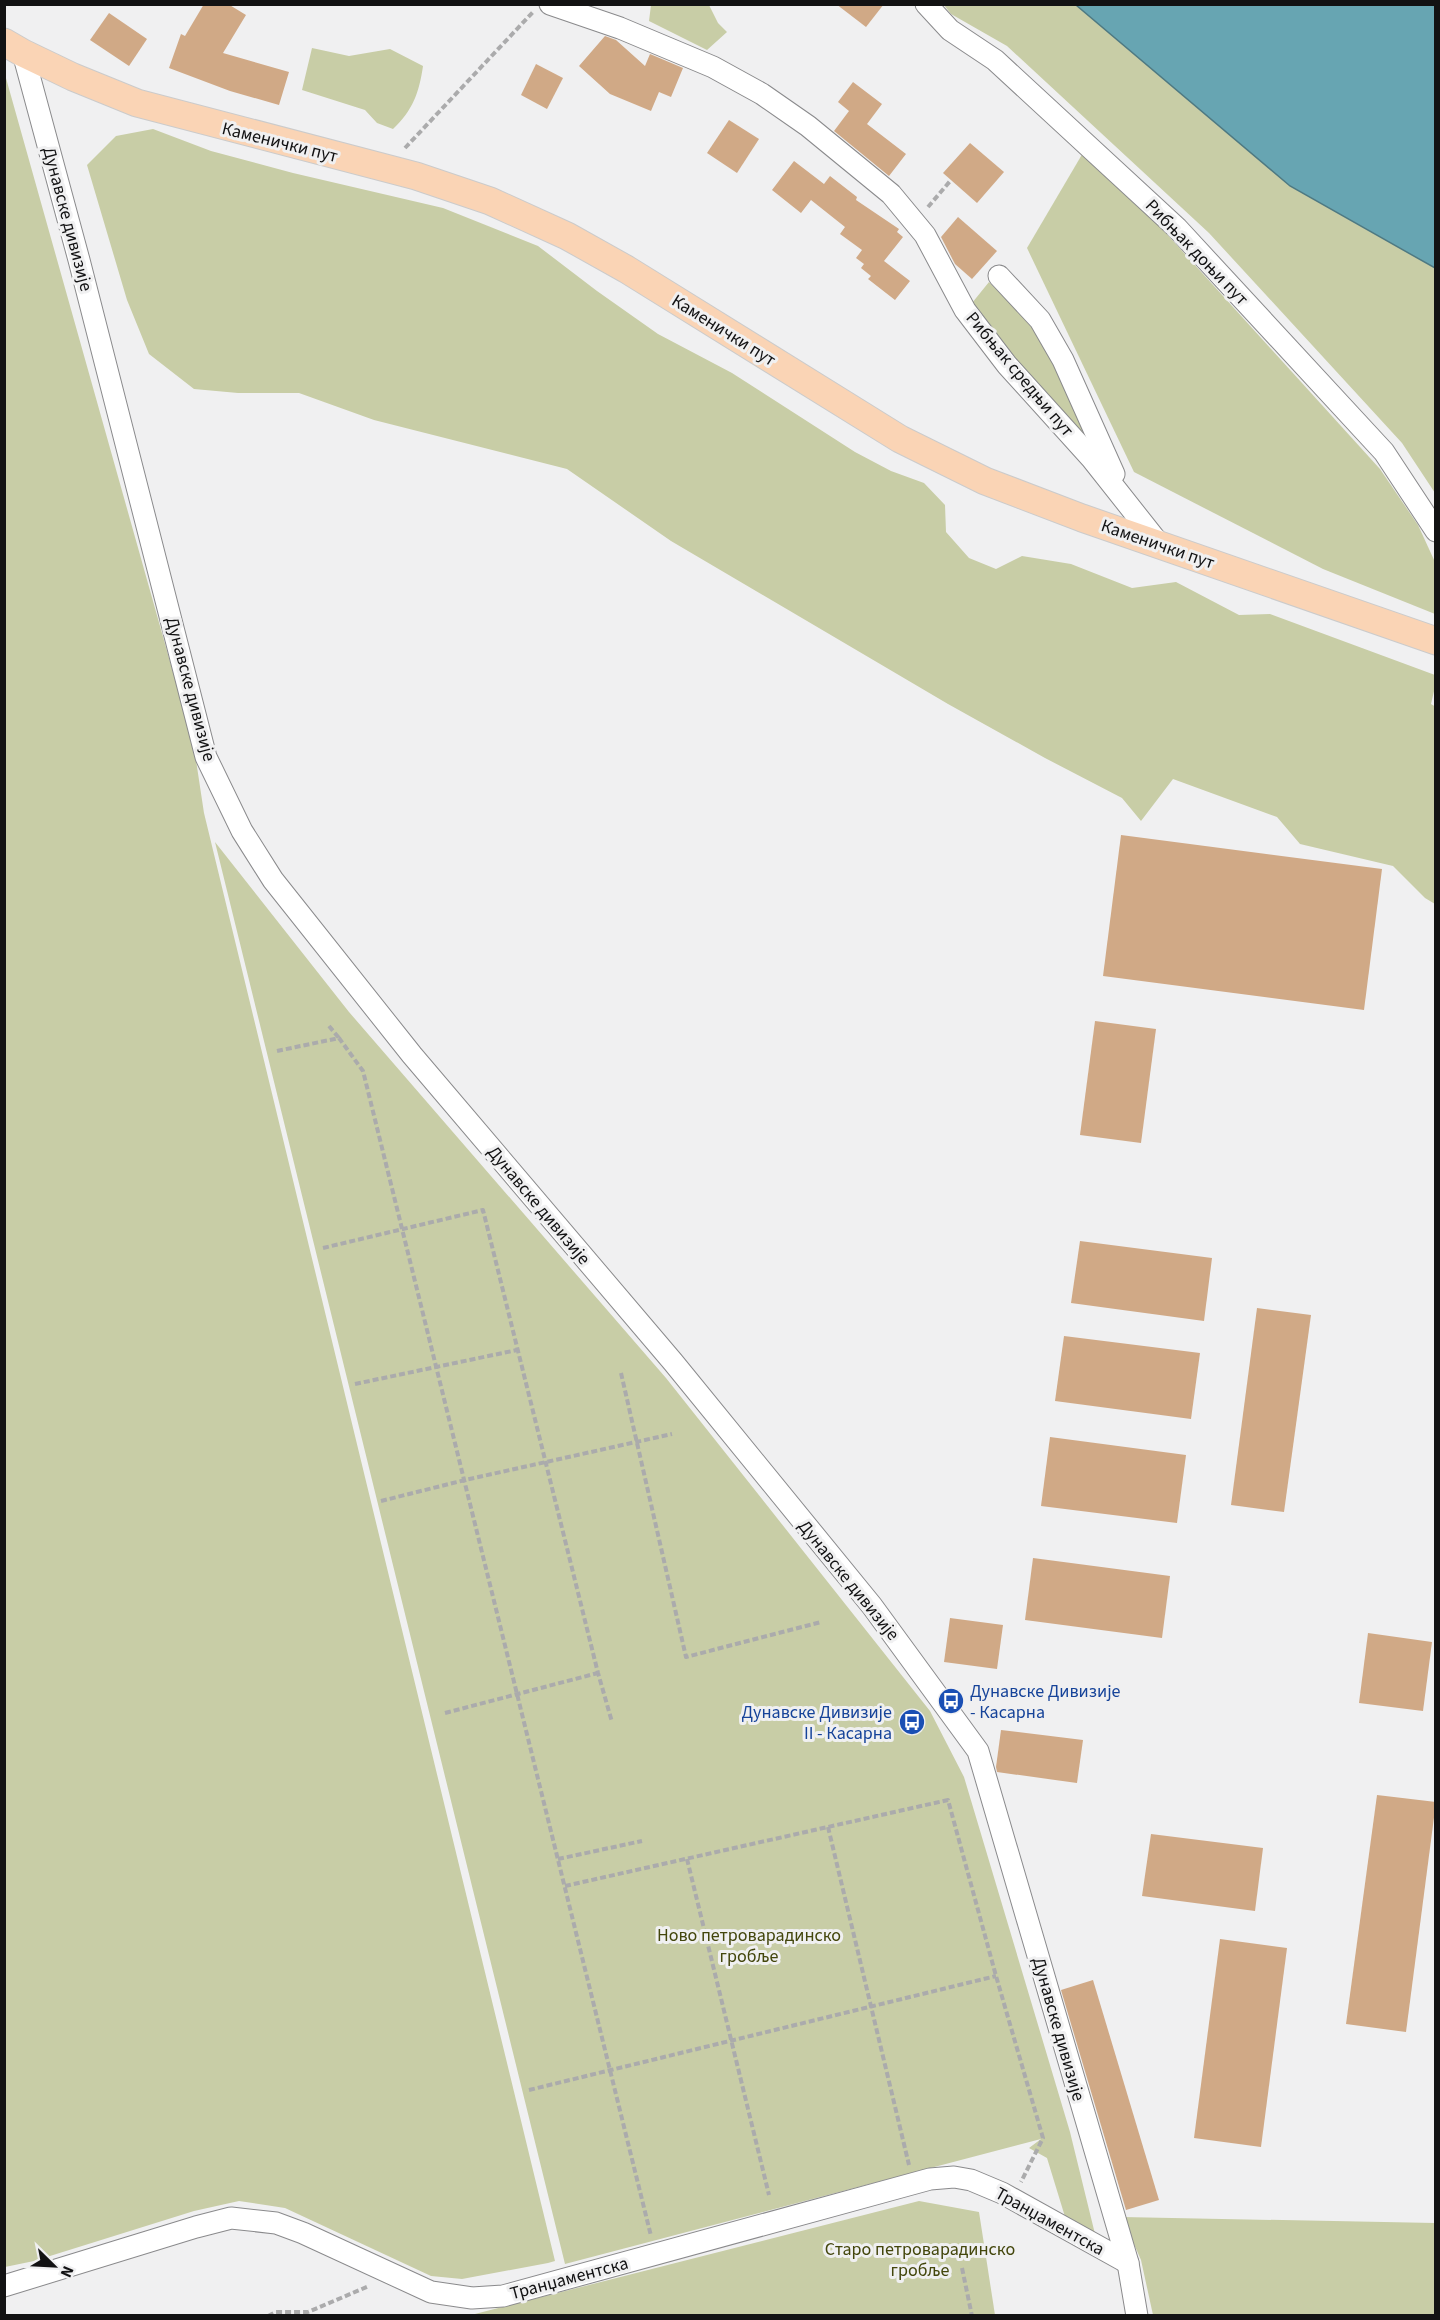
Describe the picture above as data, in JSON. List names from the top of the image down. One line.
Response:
{"streets":{"main road":["Каменички пут"],"street":["Дунавске дивизије","Рибњак доњи пут","Рибњак средњи пут","Транџаментска"]},"crossings":[["Каменички пут","Дунавске дивизије"],["Каменички пут","Рибњак средњи пут"],["Дунавске дивизије","Транџаментска"]],"parks":["Ново петроварадинско гробље","Старо петроварадинско гробље"],"places":{"bus stop":["Дунавске Дивизије - Касарна","Дунавске Дивизије II - Касарна"]},"north":"bottom right"}
